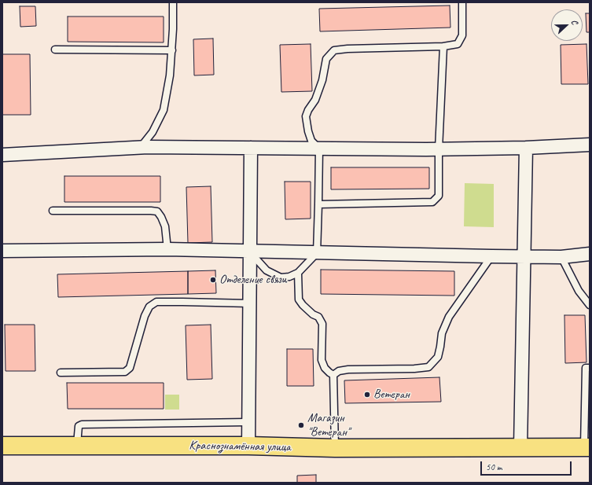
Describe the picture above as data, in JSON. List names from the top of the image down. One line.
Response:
{"streets":{"main road":["Краснознамённая улица"]},"places":["Отделение связи","Ветеран","Магазин \"Ветеран\""],"scale_bar":"50 m","north":"right"}
